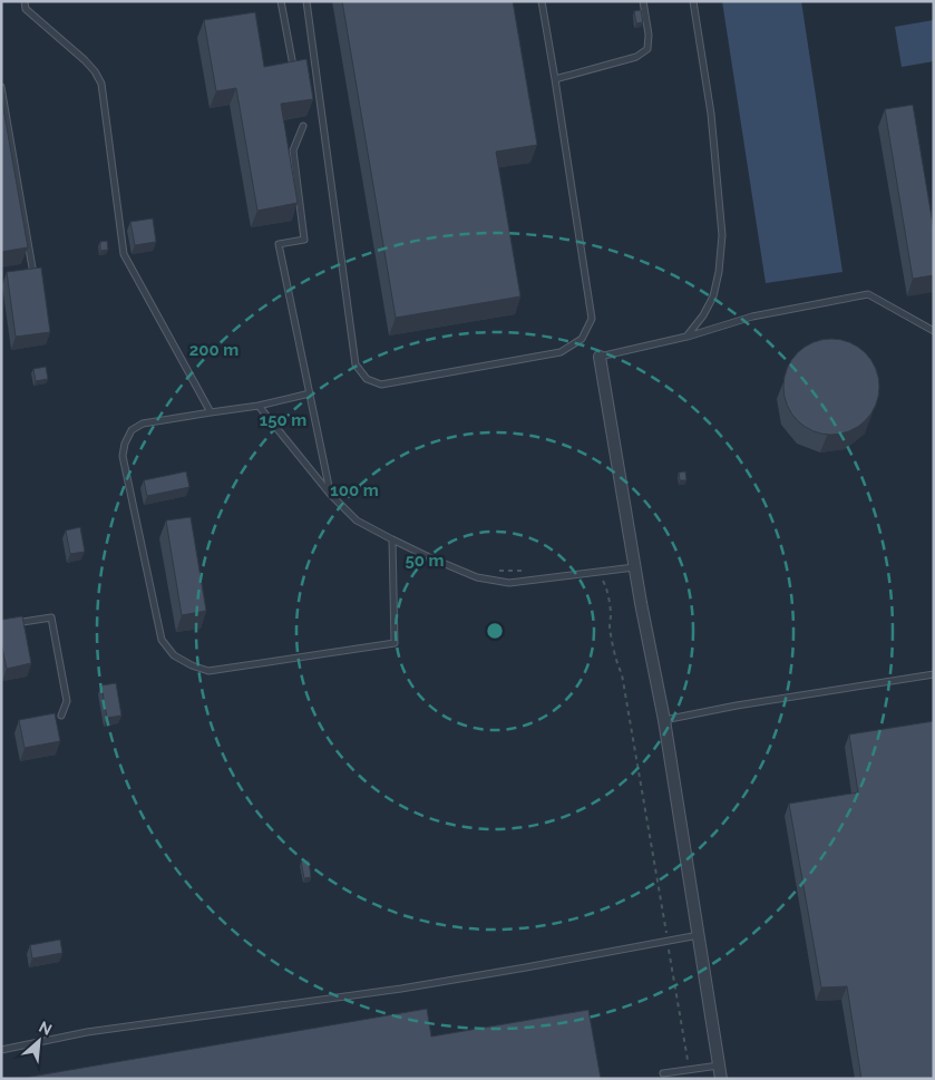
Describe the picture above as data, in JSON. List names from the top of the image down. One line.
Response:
{"north":"top right","rings":["200 m","150 m","100 m","50 m"]}
